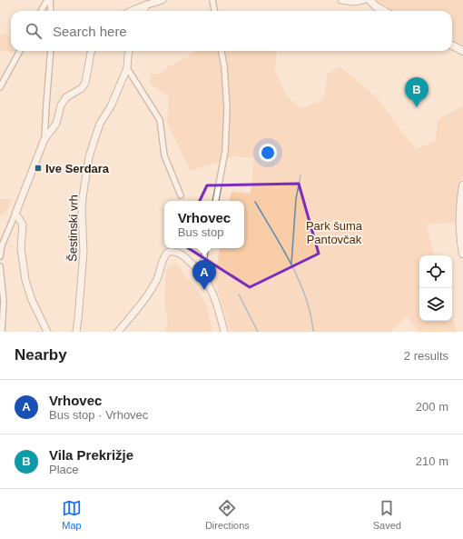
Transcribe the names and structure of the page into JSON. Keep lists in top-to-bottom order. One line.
{"streets":{"street":["Šestinski vrh"]},"parks":["Park šuma Pantovčak"],"places":{"transit":["Ive Serdara"]},"page":{"search":"Search here","pins":["B","A"],"popup":["Vrhovec","Bus stop"],"heading":["Nearby","2 results"],"list":[{"mark":"A","name":"Vrhovec","note":"Bus stop · Vrhovec","value":"200 m"},{"mark":"B","name":"Vila Prekrižje","note":"Place","value":"210 m"}],"nav":["Map","Directions","Saved"]}}
